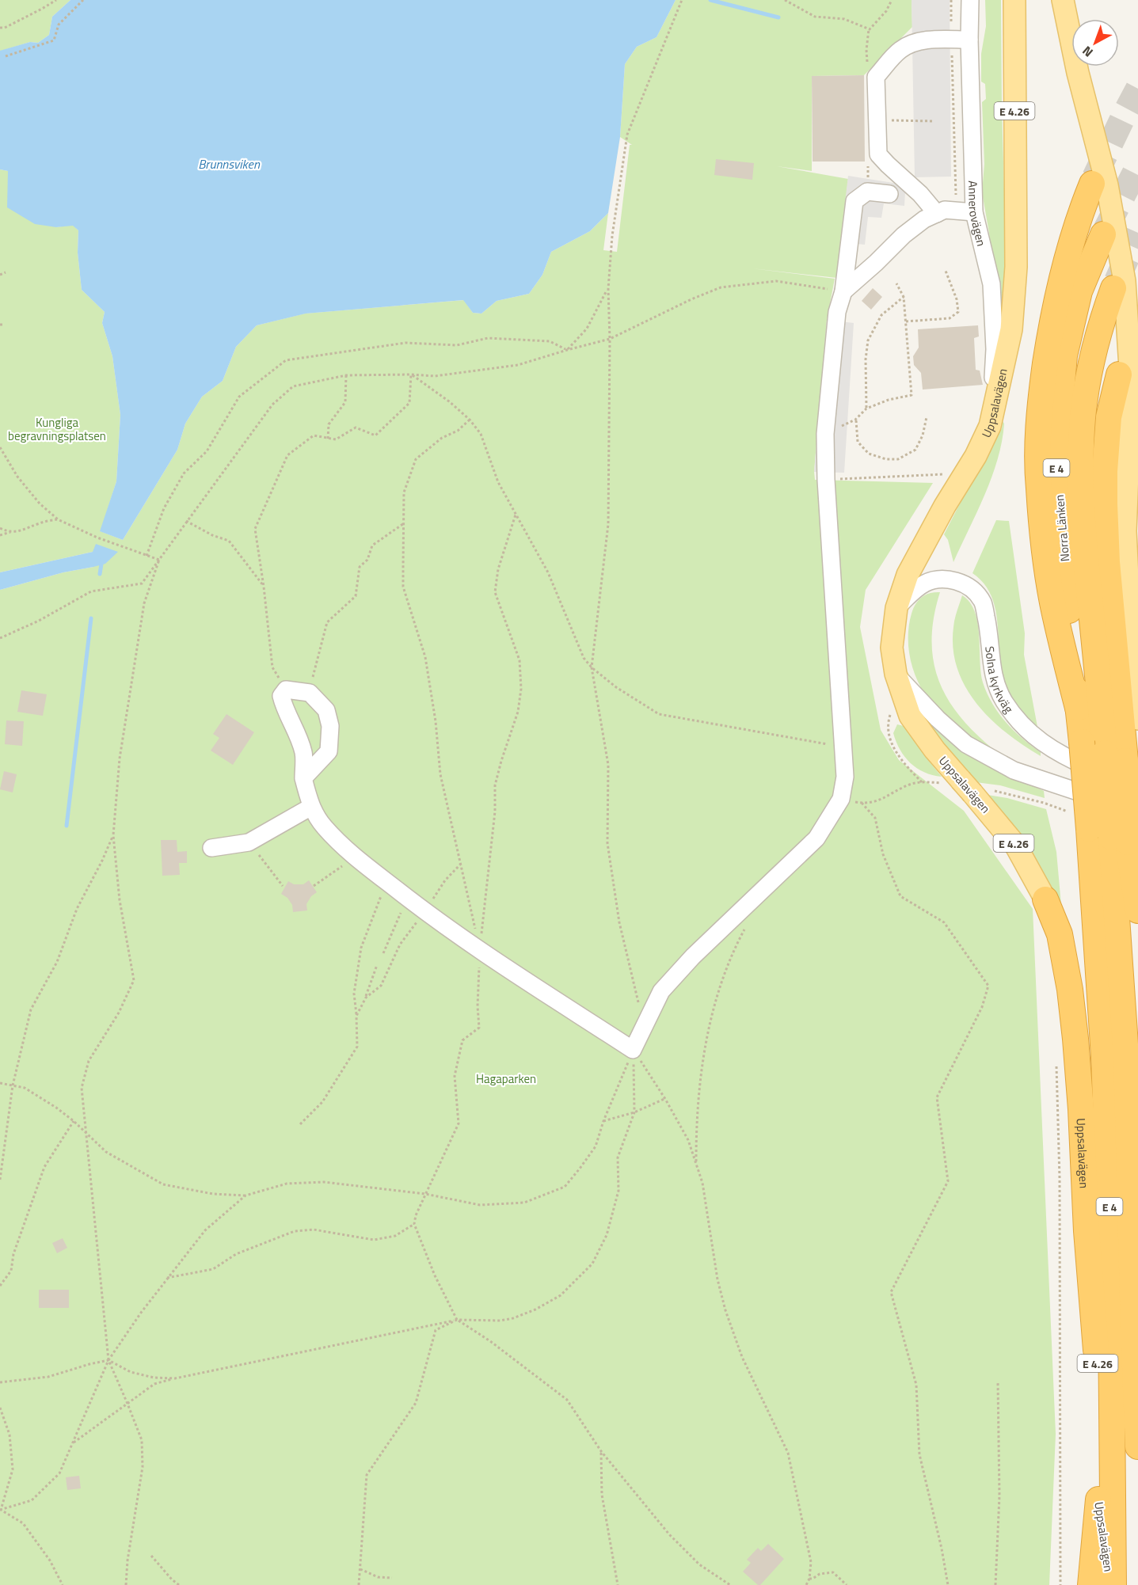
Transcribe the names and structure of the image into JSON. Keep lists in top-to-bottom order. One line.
{"streets":{"highway":["E 4.26","Uppsalavägen","E 4","Norra Länken"],"street":["Annerovägen","Solna kyrkväg"]},"crossings":[["Annerovägen","Uppsalavägen"],["Uppsalavägen","Norra Länken"],["Uppsalavägen","Solna kyrkväg"]],"water":["Brunnsviken"],"parks":["Kungliga begravningsplatsen","Hagaparken"],"north":"bottom left"}
